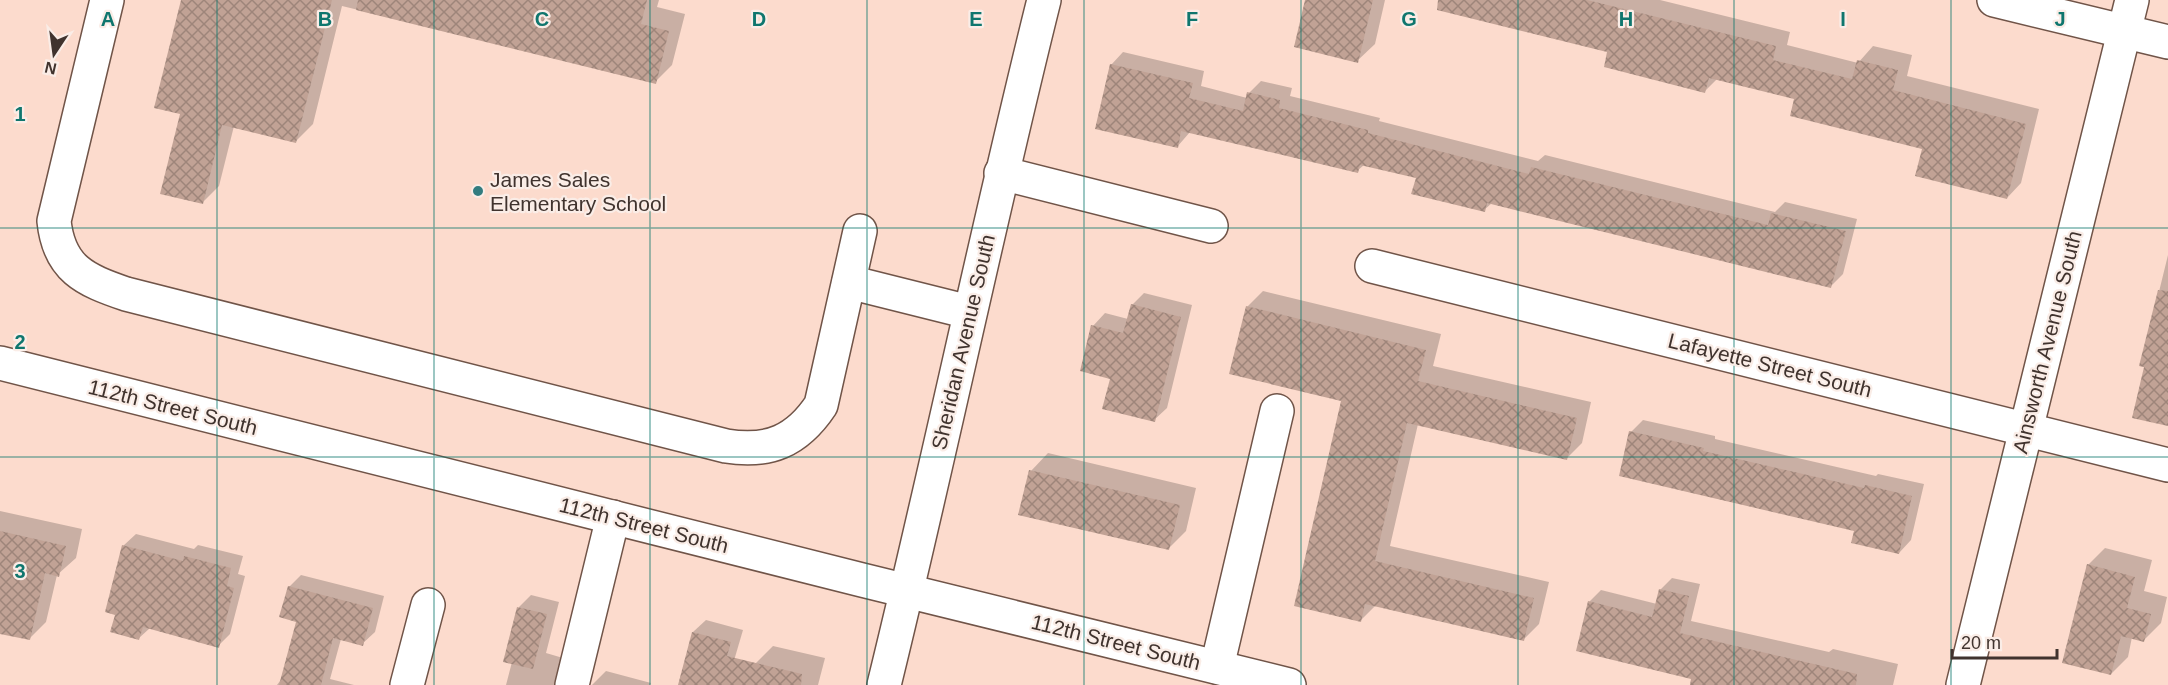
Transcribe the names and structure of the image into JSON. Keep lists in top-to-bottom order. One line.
{"streets":{"street":["Sheridan Avenue South","Ainsworth Avenue South","Lafayette Street South","112th Street South"]},"crossings":[["Sheridan Avenue South","112th Street South"],["Ainsworth Avenue South","Lafayette Street South"]],"places":["James Sales Elementary School"],"scale_bar":"20 m","north":"bottom","grid":{"columns":["A","B","C","D","E","F","G","H","I","J"],"rows":["1","2","3"]}}
